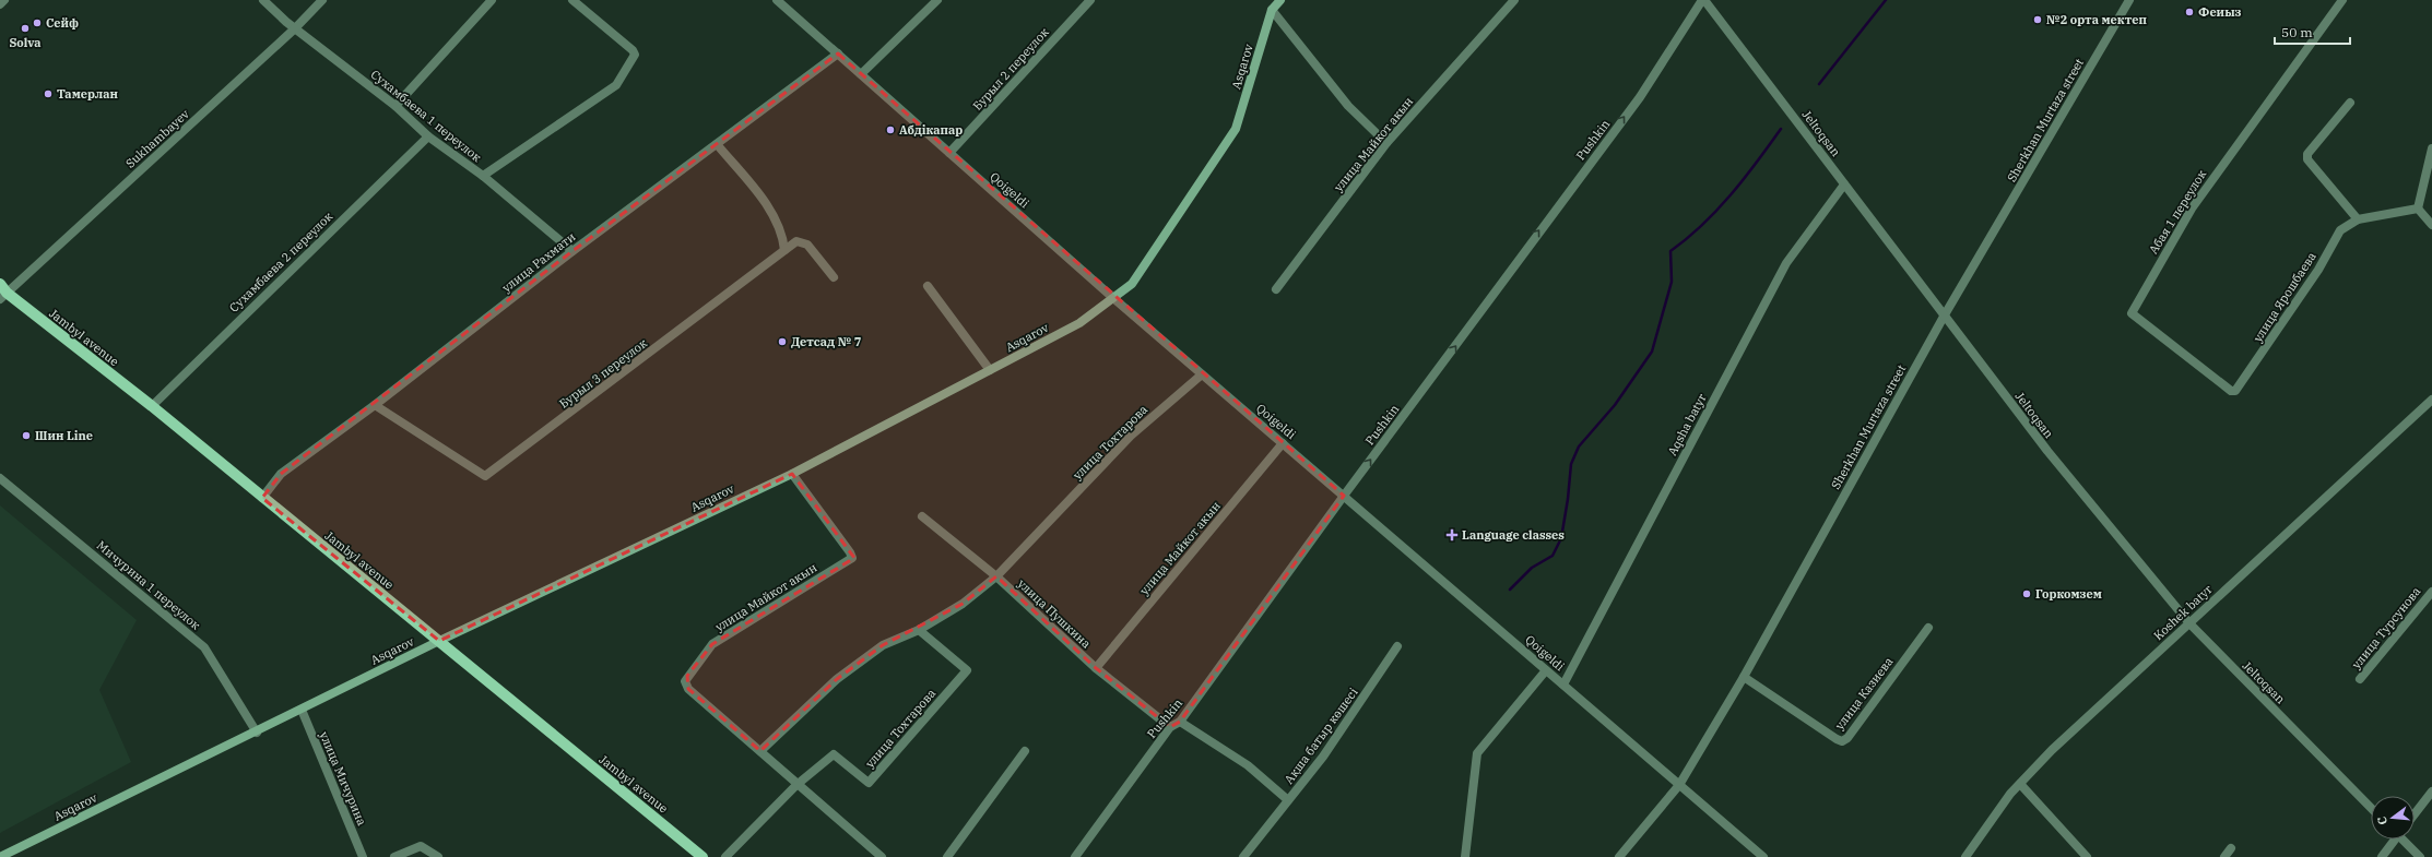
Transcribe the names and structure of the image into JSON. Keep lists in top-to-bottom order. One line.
{"streets":{"main road":["Asqarov","Jambyl avenue"],"street":["Бурыл 2 переулок","Сухамбаева 1 переулок","Sherkhan Murtaza street","Jeltoqsan","Sukhambayev","Pushkin","улица Майкот акын","Qoigeldi","Абая 1 переулок","Сухамбаева 2 переулок","улица Рахмати","улица Ярошбаева","Бурыл 3 переулок","Aqsha batyr","улица Тохтарова","Мичурина 1 переулок","Koshek batyr","улица Пушкина","улица Турсунова","улица Казиева","Ақша батыр көшесі","улица Мичурина"]},"crossings":[["Asqarov","улица Майкот акын"],["Asqarov","Qoigeldi"],["Asqarov","Jambyl avenue"],["Asqarov","Мичурина 1 переулок"],["Asqarov","улица Мичурина"],["Бурыл 2 переулок","Qoigeldi"],["Сухамбаева 1 переулок","Sukhambayev"],["Сухамбаева 1 переулок","Сухамбаева 2 переулок"],["Сухамбаева 1 переулок","улица Рахмати"],["Sherkhan Murtaza street","Jeltoqsan"],["Sherkhan Murtaza street","Qoigeldi"],["Sherkhan Murtaza street","улица Казиева"],["Jeltoqsan","Pushkin"],["Jeltoqsan","Aqsha batyr"],["Jeltoqsan","Koshek batyr"],["Sukhambayev","Jambyl avenue"],["Pushkin","Qoigeldi"],["Pushkin","улица Пушкина"],["улица Майкот акын","Qoigeldi"],["улица Майкот акын","улица Тохтарова"],["улица Майкот акын","улица Пушкина"],["Qoigeldi","улица Рахмати"],["Qoigeldi","Aqsha batyr"],["Qoigeldi","улица Тохтарова"],["Абая 1 переулок","улица Ярошбаева"],["Сухамбаева 2 переулок","Jambyl avenue"],["улица Рахмати","Jambyl avenue"],["улица Рахмати","Бурыл 3 переулок"],["улица Тохтарова","улица Пушкина"]],"one_way":["Pushkin"],"places":{"other":["Феиыз","№2 орта мектеп","Сейф","Solva","Тамерлан","Абдiкапар","Детсад № 7","Шин Line","Горкомзем"],"health":["Language classes"]},"scale_bar":"50 m","north":"left"}
